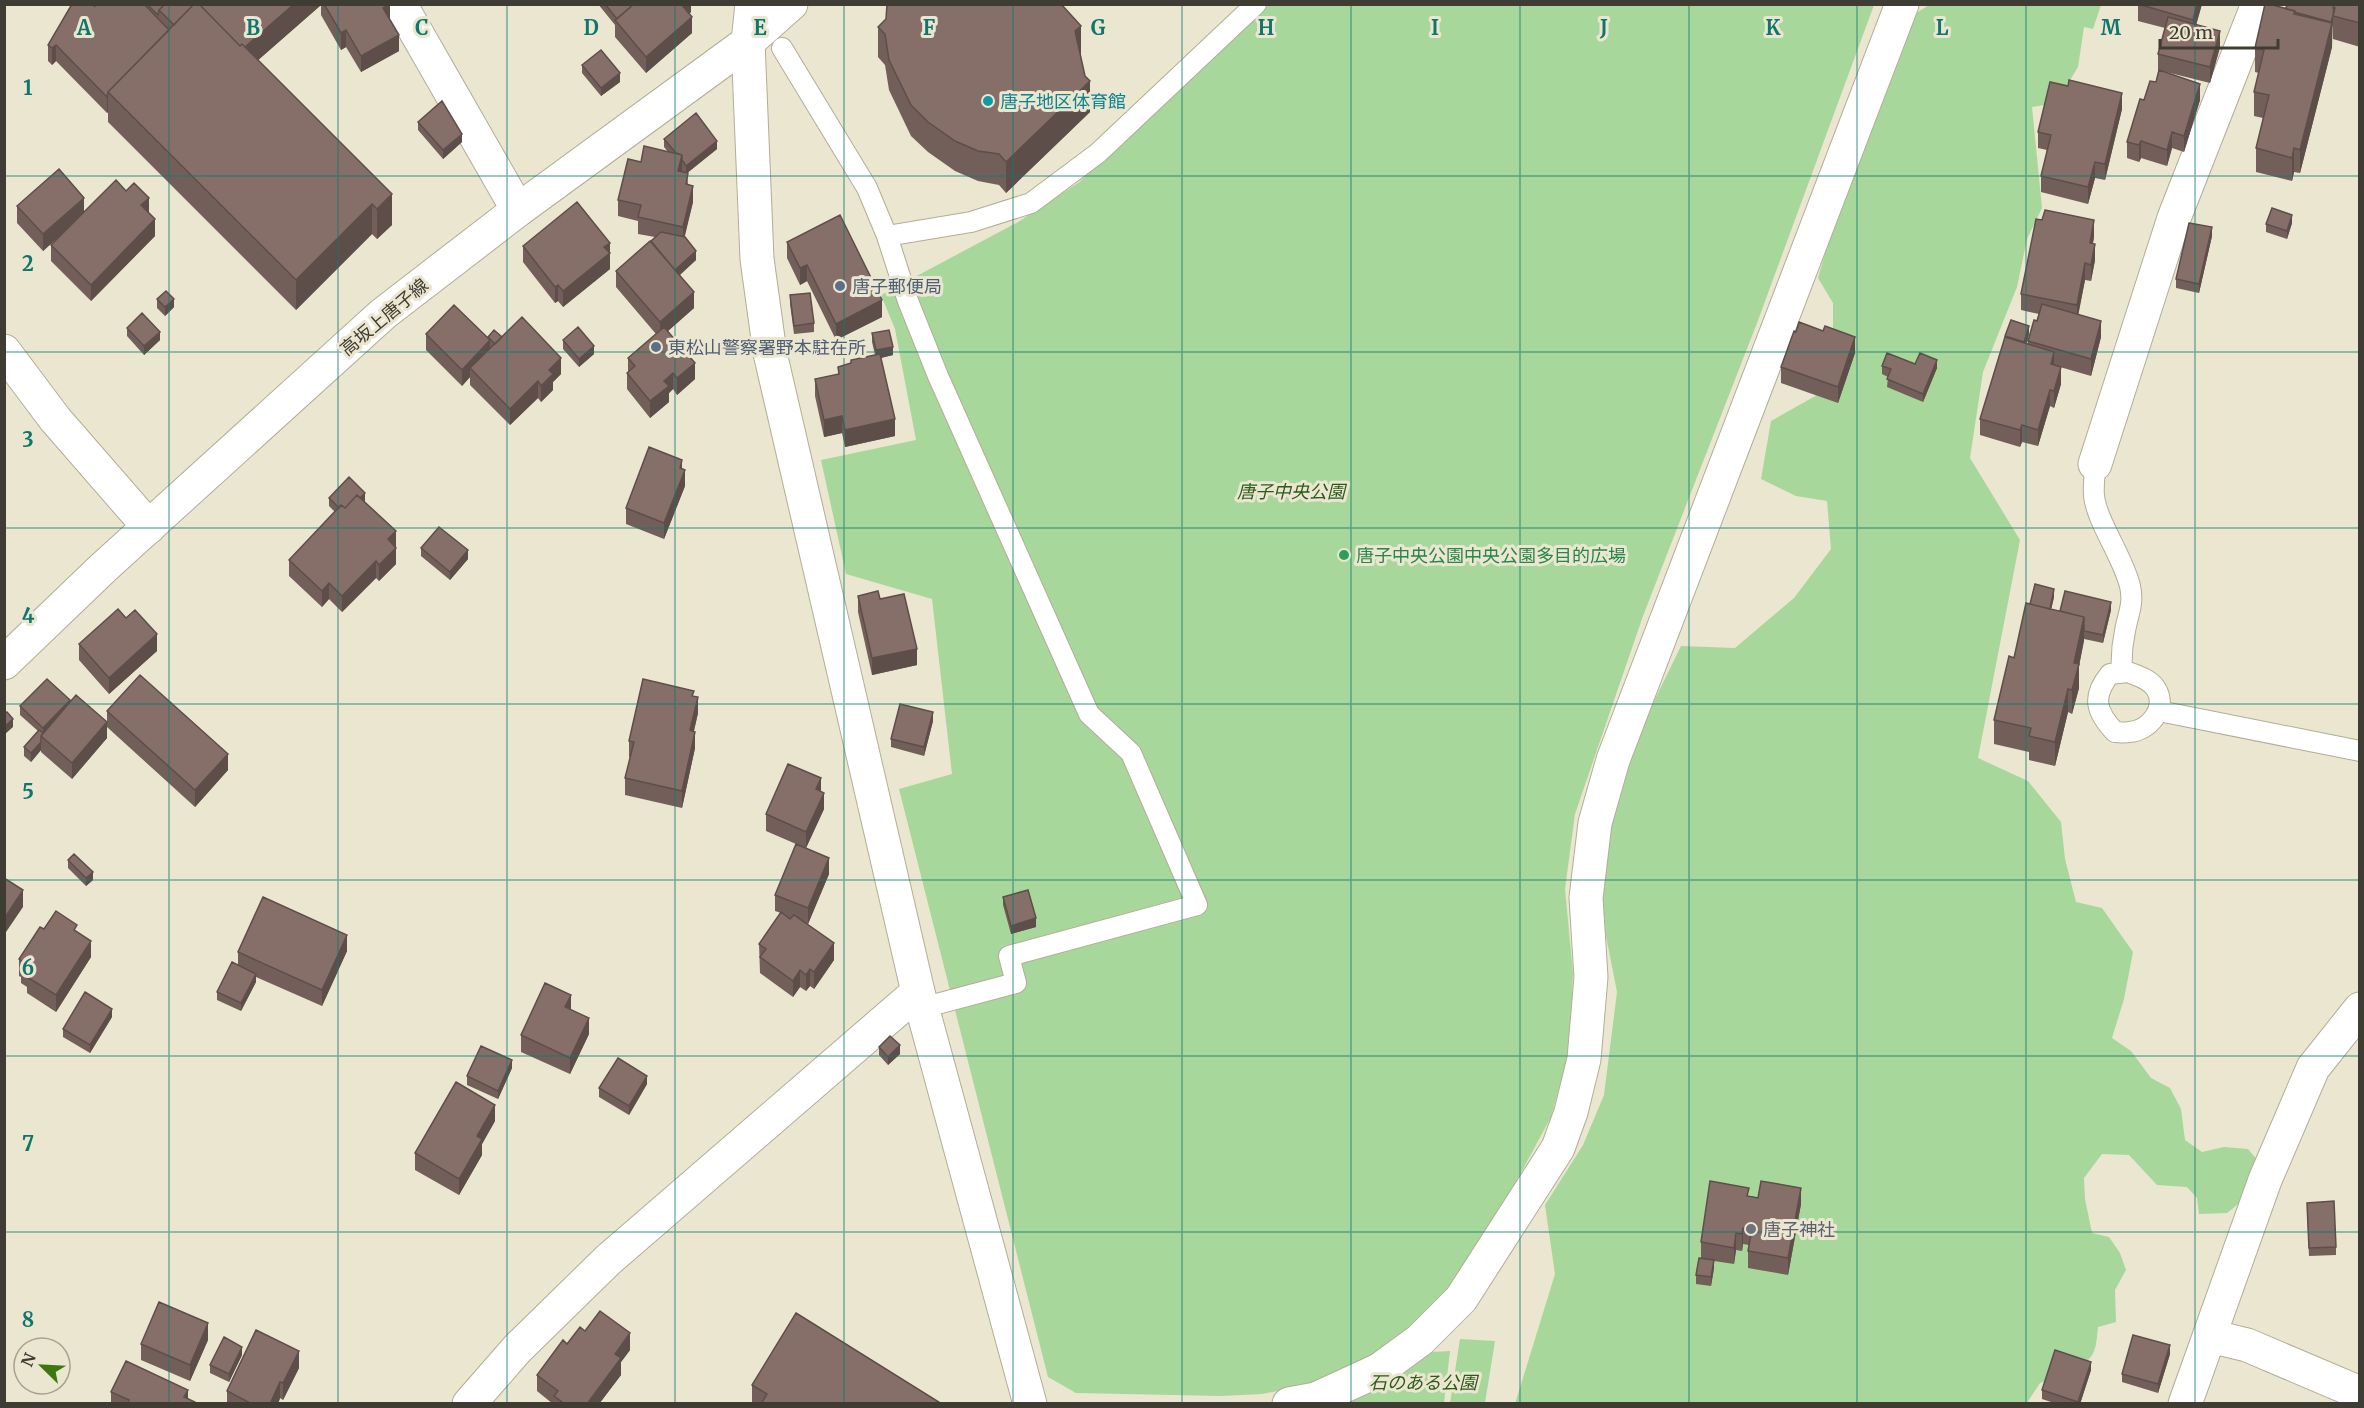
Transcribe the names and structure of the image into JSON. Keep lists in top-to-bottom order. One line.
{"streets":{"street":["高坂上唐子線"]},"parks":["唐子中央公園","石のある公園"],"places":["唐子地区体育館","唐子郵便局","東松山警察署野本駐在所","唐子中央公園中央公園多目的広場","唐子神社"],"scale_bar":"20 m","north":"top left","grid":{"columns":["A","B","C","D","E","F","G","H","I","J","K","L","M"],"rows":["1","2","3","4","5","6","7","8"]}}
